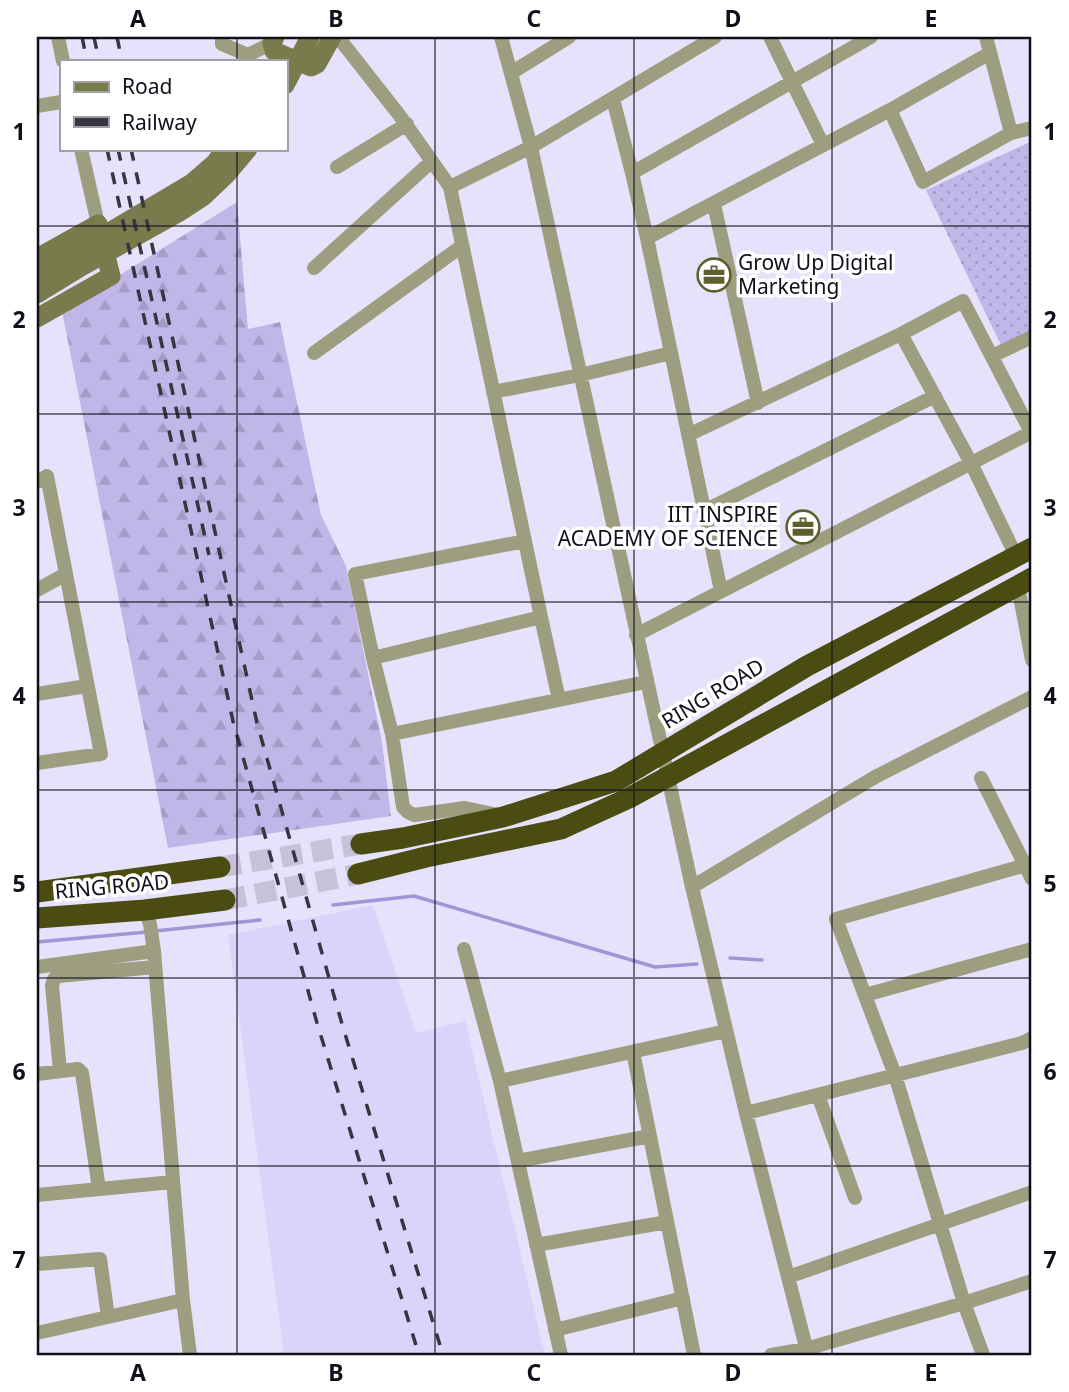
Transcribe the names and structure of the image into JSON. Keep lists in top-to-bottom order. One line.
{"streets":{"highway":["RING ROAD"]},"places":{"office":["Grow Up Digital Marketing","IIT INSPIRE ACADEMY OF SCIENCE"]},"legend":["Road","Railway"],"grid":{"columns":["A","B","C","D","E"],"rows":["1","2","3","4","5","6","7"]}}
